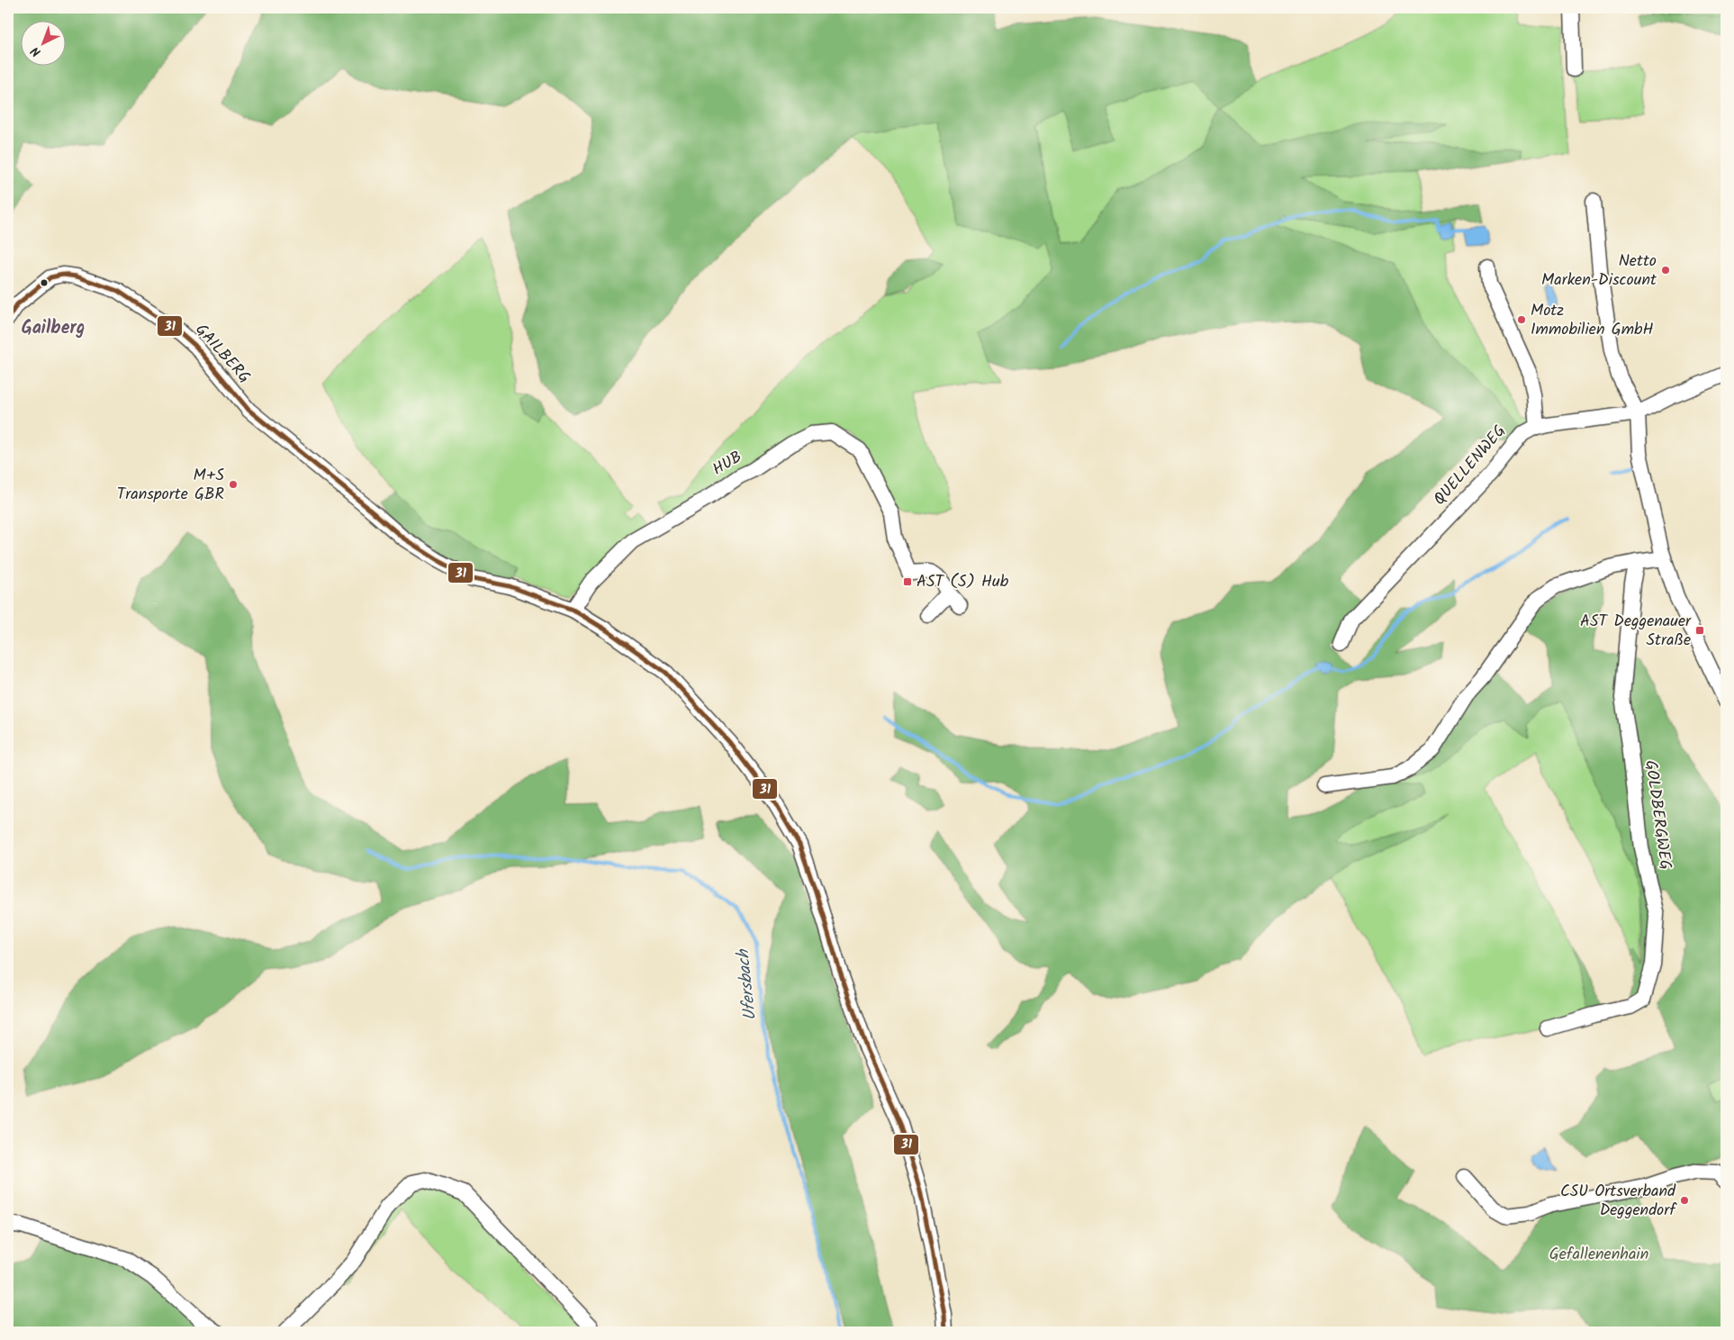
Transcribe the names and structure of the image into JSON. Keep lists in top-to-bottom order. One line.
{"streets":{"street":["GAILBERG","HUB","QUELLENWEG","GOLDBERGWEG"]},"crossings":[["GAILBERG","HUB"]],"districts":["Gailberg"],"water":["Ufersbach"],"parks":["Gefallenenhain"],"places":{"other":["Netto Marken-Discount","Motz Immobilien GmbH","M+S Transporte GBR","CSU Ortsverband Deggendorf"],"transit":["AST (S) Hub","AST Deggenauer Straße"]},"lines":["transit line 31"],"north":"bottom left"}
